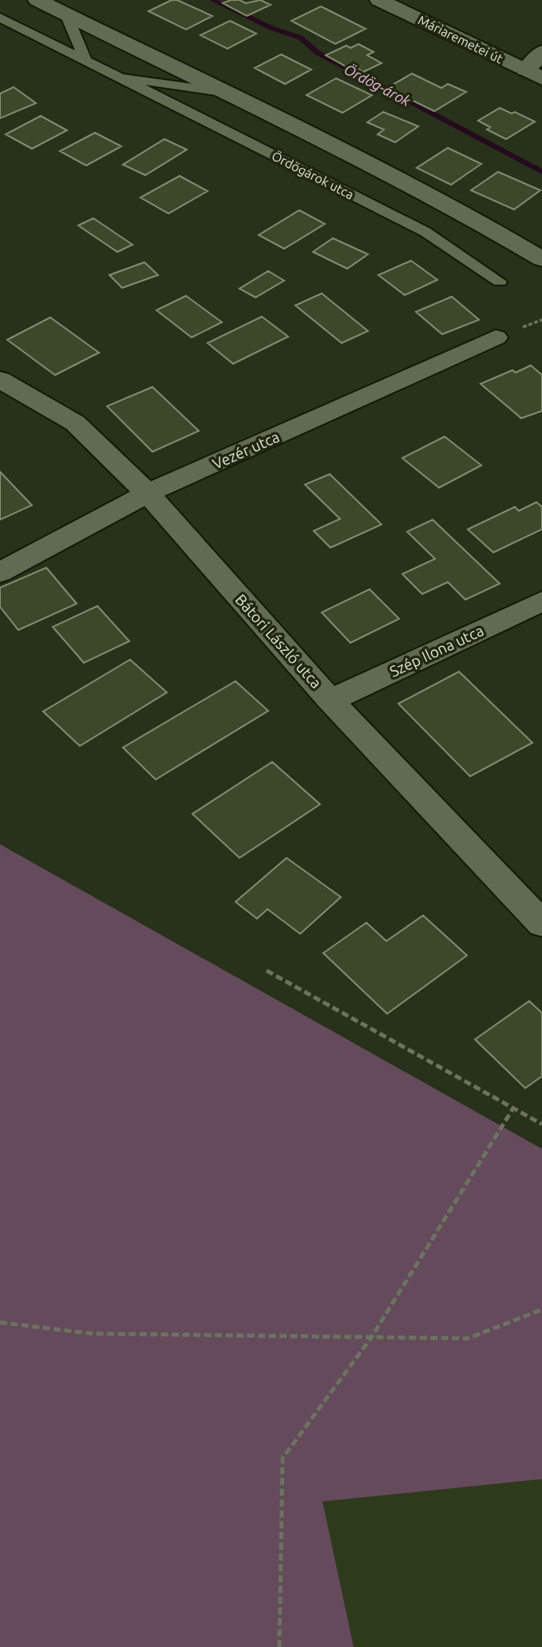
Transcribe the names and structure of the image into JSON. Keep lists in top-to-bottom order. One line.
{"streets":{"street":["Máriaremetei út","Ördögárok utca","Vezér utca","Bátori László utca","Szép Ilona utca"]},"crossings":[["Vezér utca","Bátori László utca"],["Bátori László utca","Szép Ilona utca"]],"water":["Ördög-árok"]}
